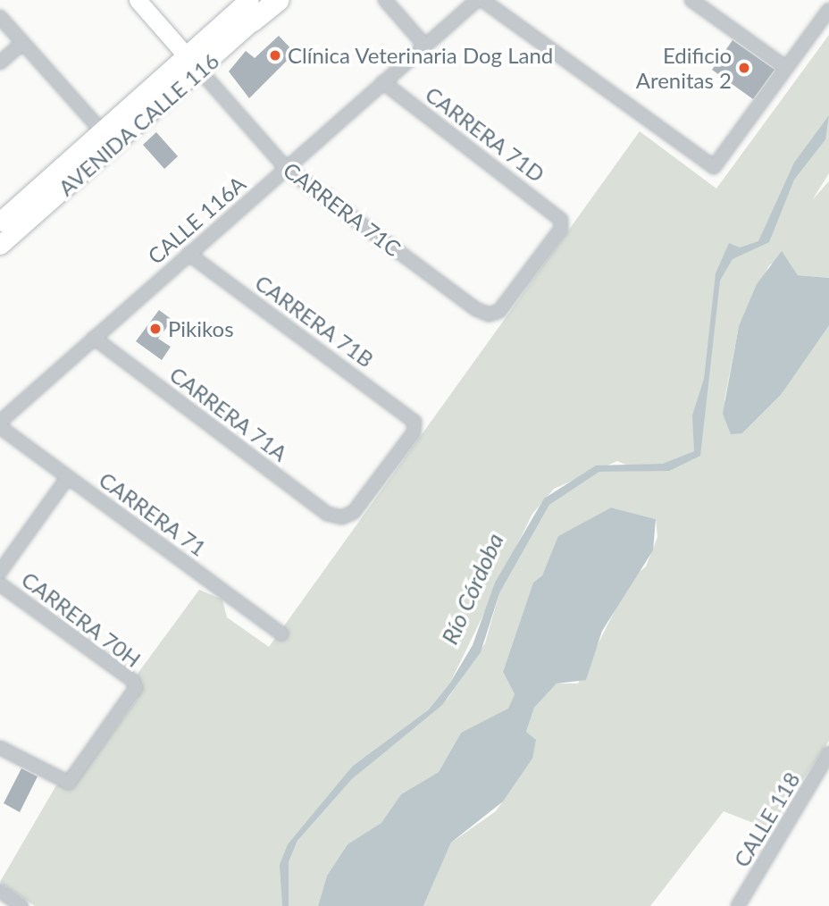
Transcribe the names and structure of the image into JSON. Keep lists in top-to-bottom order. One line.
{"streets":{"main road":["AVENIDA CALLE 116"],"street":["CARRERA 71D","CARRERA 71C","CALLE 116A","CARRERA 71B","CARRERA 71A","CARRERA 71","CARRERA 70H","CALLE 118"]},"crossings":[["AVENIDA CALLE 116","CARRERA 71C"],["CARRERA 71D","CARRERA 71C"],["CARRERA 71D","CALLE 116A"],["CARRERA 71C","CALLE 116A"],["CALLE 116A","CARRERA 71B"],["CALLE 116A","CARRERA 71A"],["CARRERA 71B","CARRERA 71A"]],"water":["Río Córdoba"],"places":["Clínica Veterinaria Dog Land","Edificio Arenitas 2","Pikikos"]}
